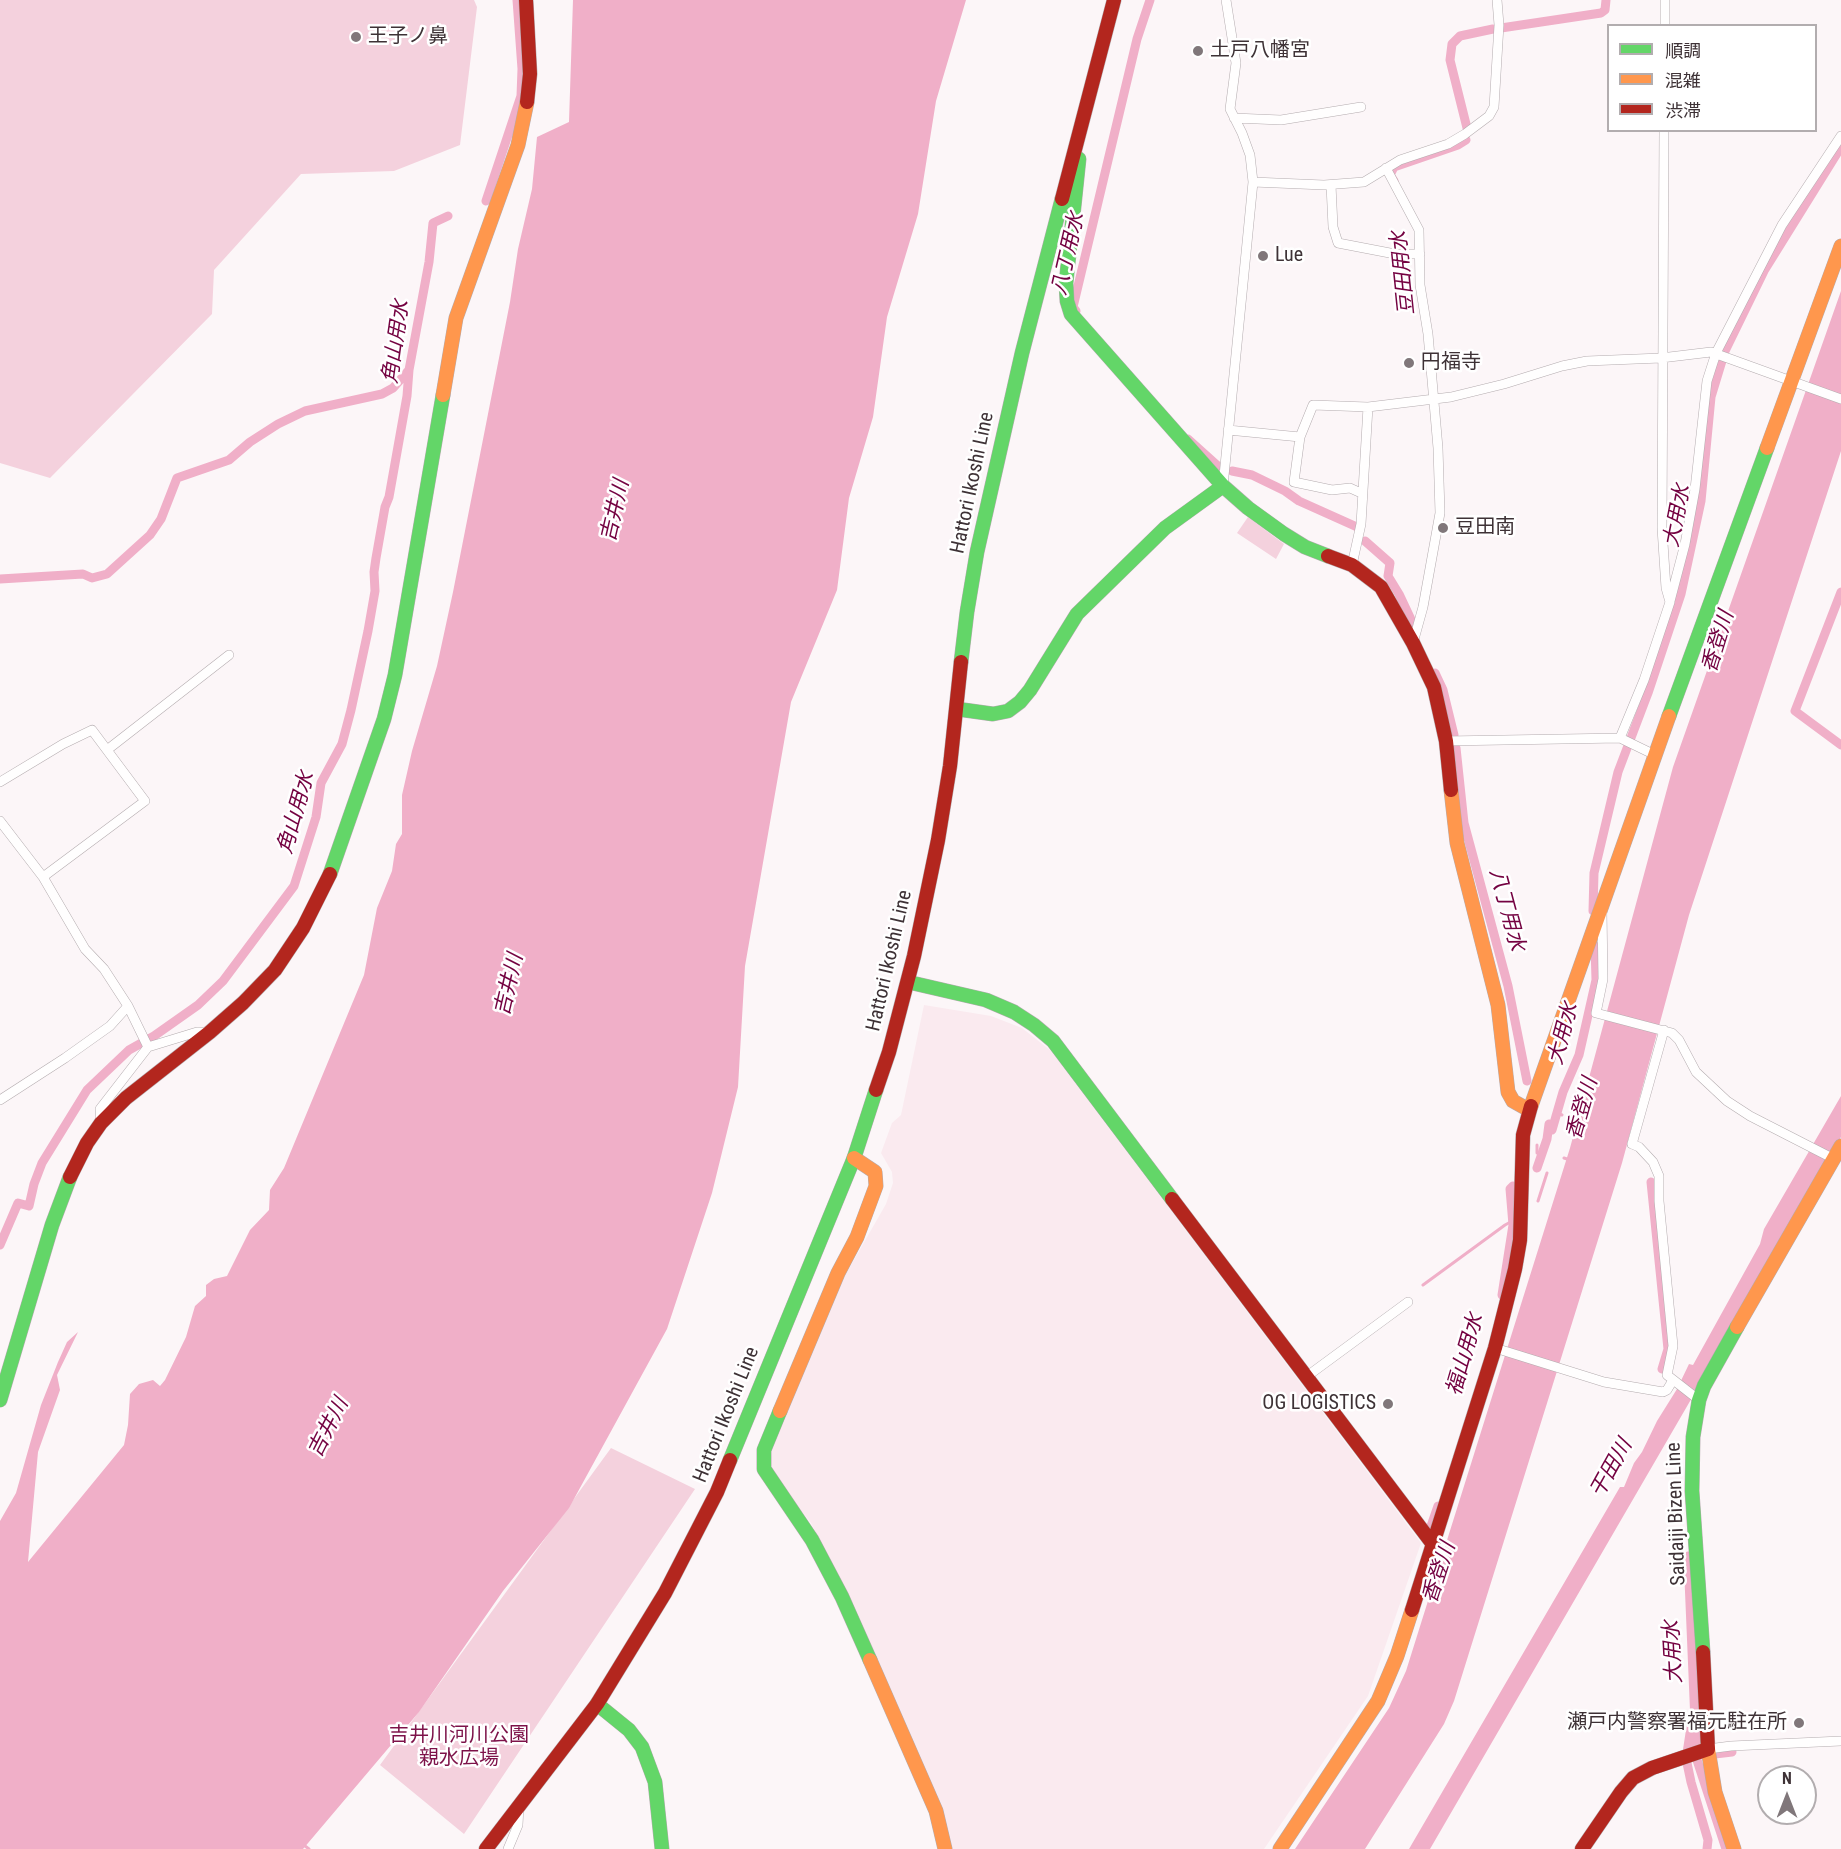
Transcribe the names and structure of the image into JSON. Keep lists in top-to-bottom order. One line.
{"streets":{"street":["Hattori Ikoshi Line","Saidaiji Bizen Line"]},"water":["八丁用水","豆田用水","角山用水","吉井川","大用水","香登川","福山用水","干田川"],"parks":["吉井川河川公園 親水広場"],"places":["王子ノ鼻","土戸八幡宮","Lue","円福寺","豆田南","OG LOGISTICS","瀬戸内警察署福元駐在所"],"legend":["順調","混雑","渋滞"],"north":"top"}
